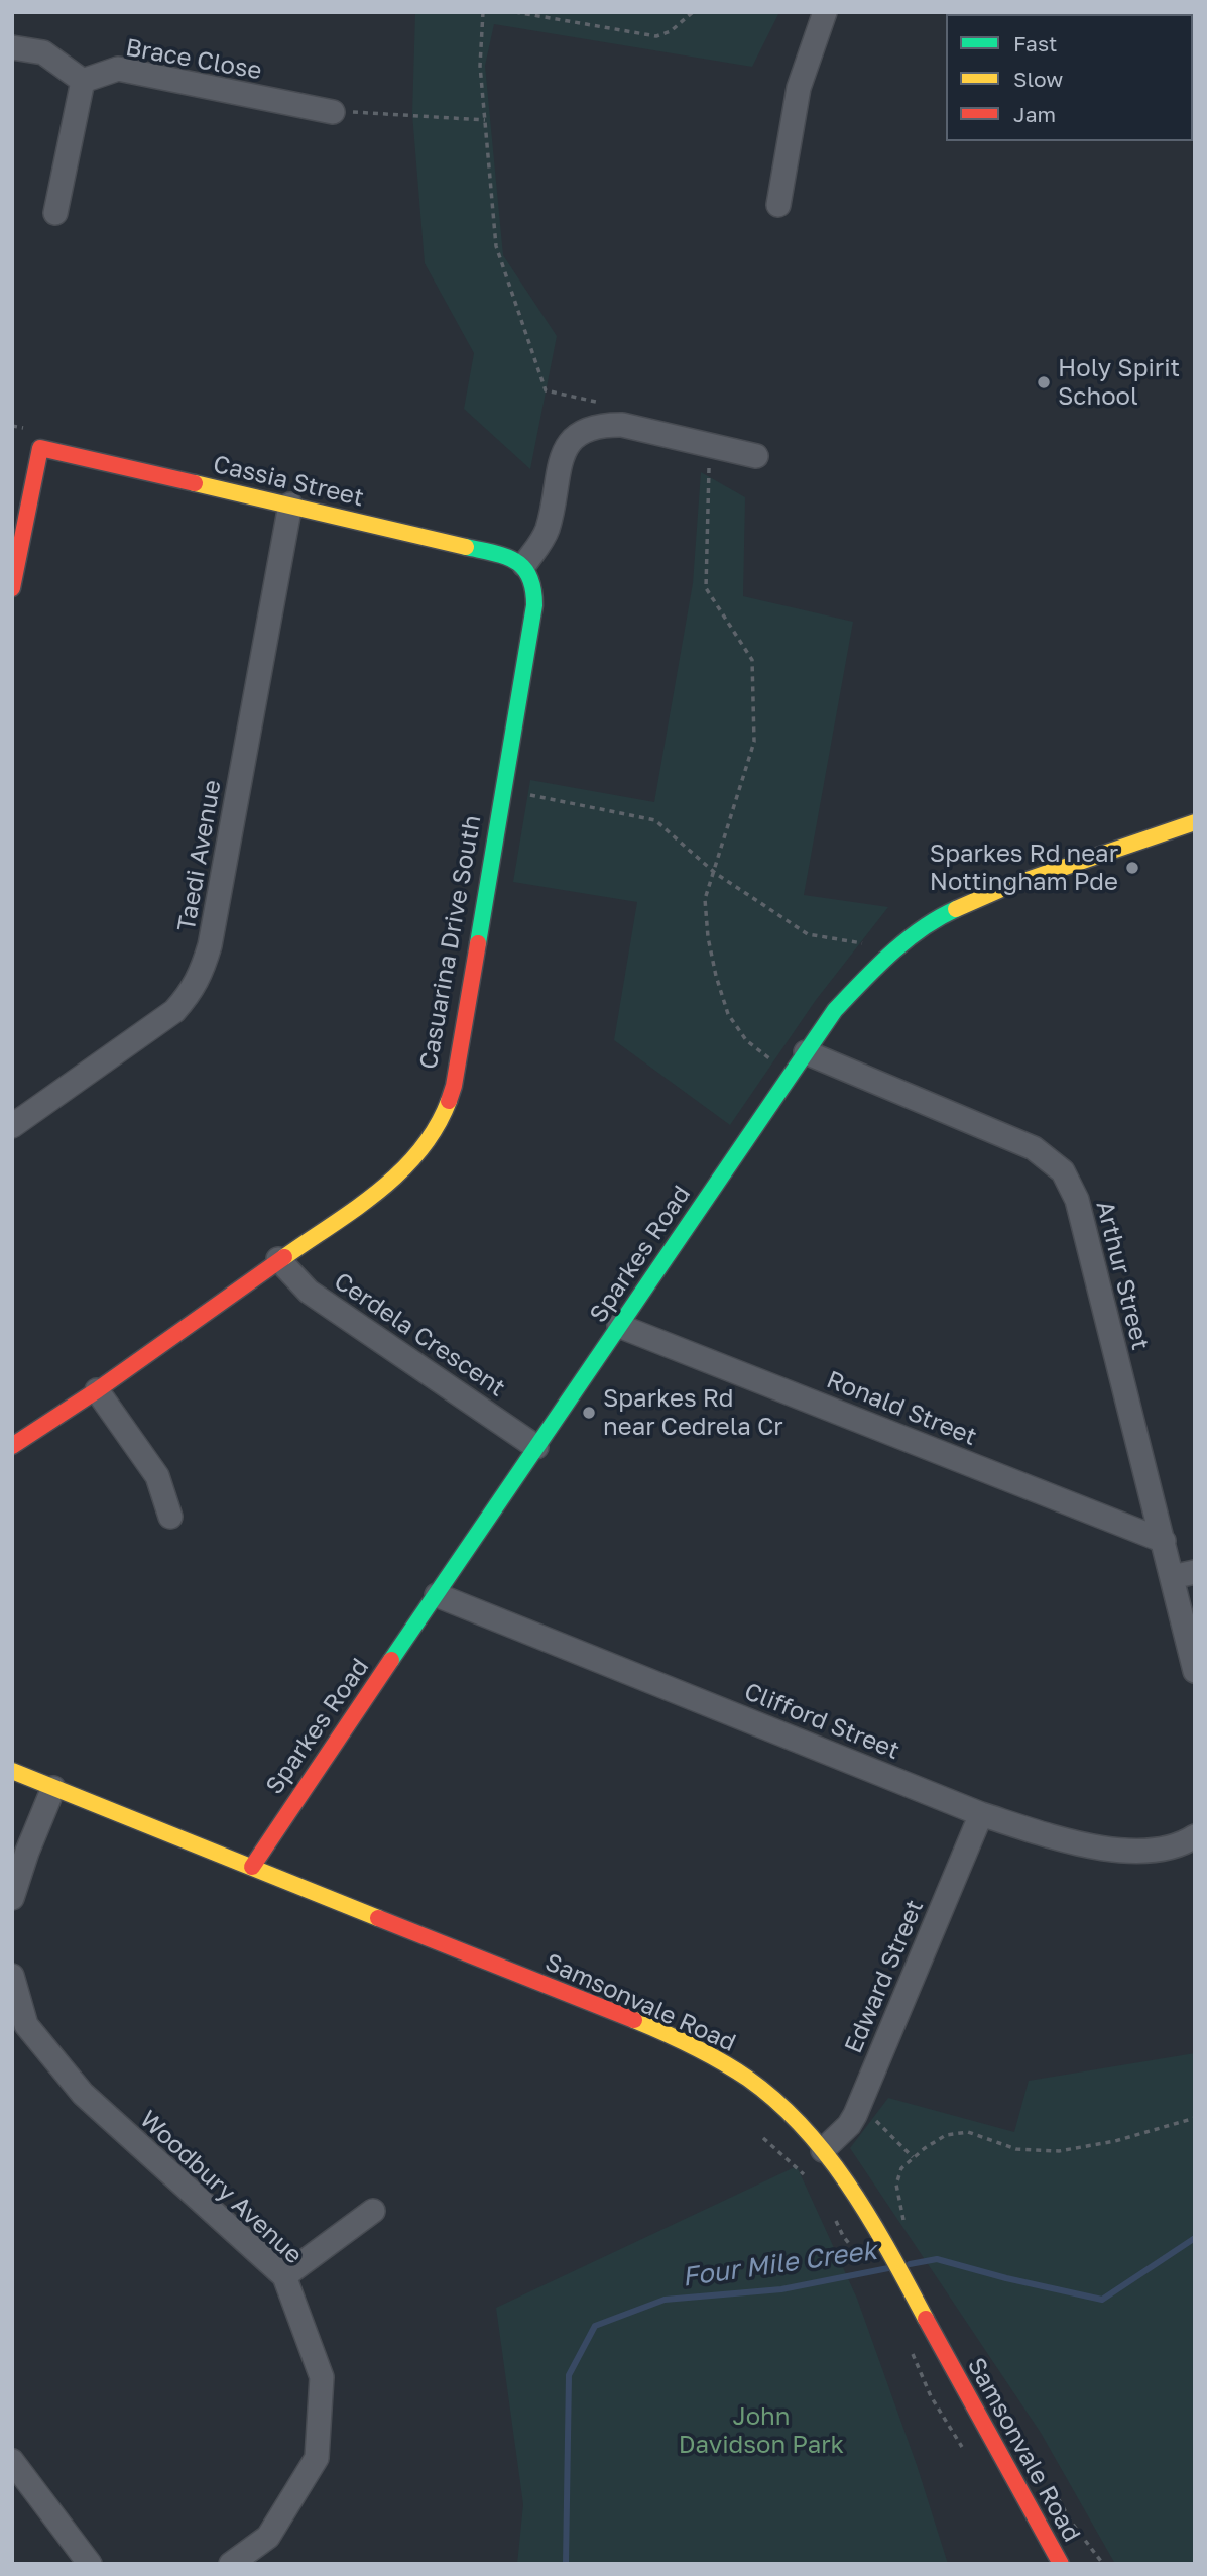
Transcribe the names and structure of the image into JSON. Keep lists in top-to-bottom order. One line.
{"streets":{"street":["Brace Close","Cassia Street","Taedi Avenue","Casuarina Drive South","Sparkes Road","Arthur Street","Cerdela Crescent","Ronald Street","Clifford Street","Edward Street","Samsonvale Road","Woodbury Avenue"]},"crossings":[["Cassia Street","Taedi Avenue"],["Cassia Street","Casuarina Drive South"],["Casuarina Drive South","Cerdela Crescent"],["Sparkes Road","Arthur Street"],["Sparkes Road","Cerdela Crescent"],["Sparkes Road","Ronald Street"],["Sparkes Road","Clifford Street"],["Sparkes Road","Samsonvale Road"],["Arthur Street","Ronald Street"],["Clifford Street","Edward Street"],["Edward Street","Samsonvale Road"]],"water":["Four Mile Creek"],"parks":["John Davidson Park"],"places":["Holy Spirit School","Sparkes Rd near Nottingham Pde","Sparkes Rd near Cedrela Cr"],"legend":["Fast","Slow","Jam"]}
